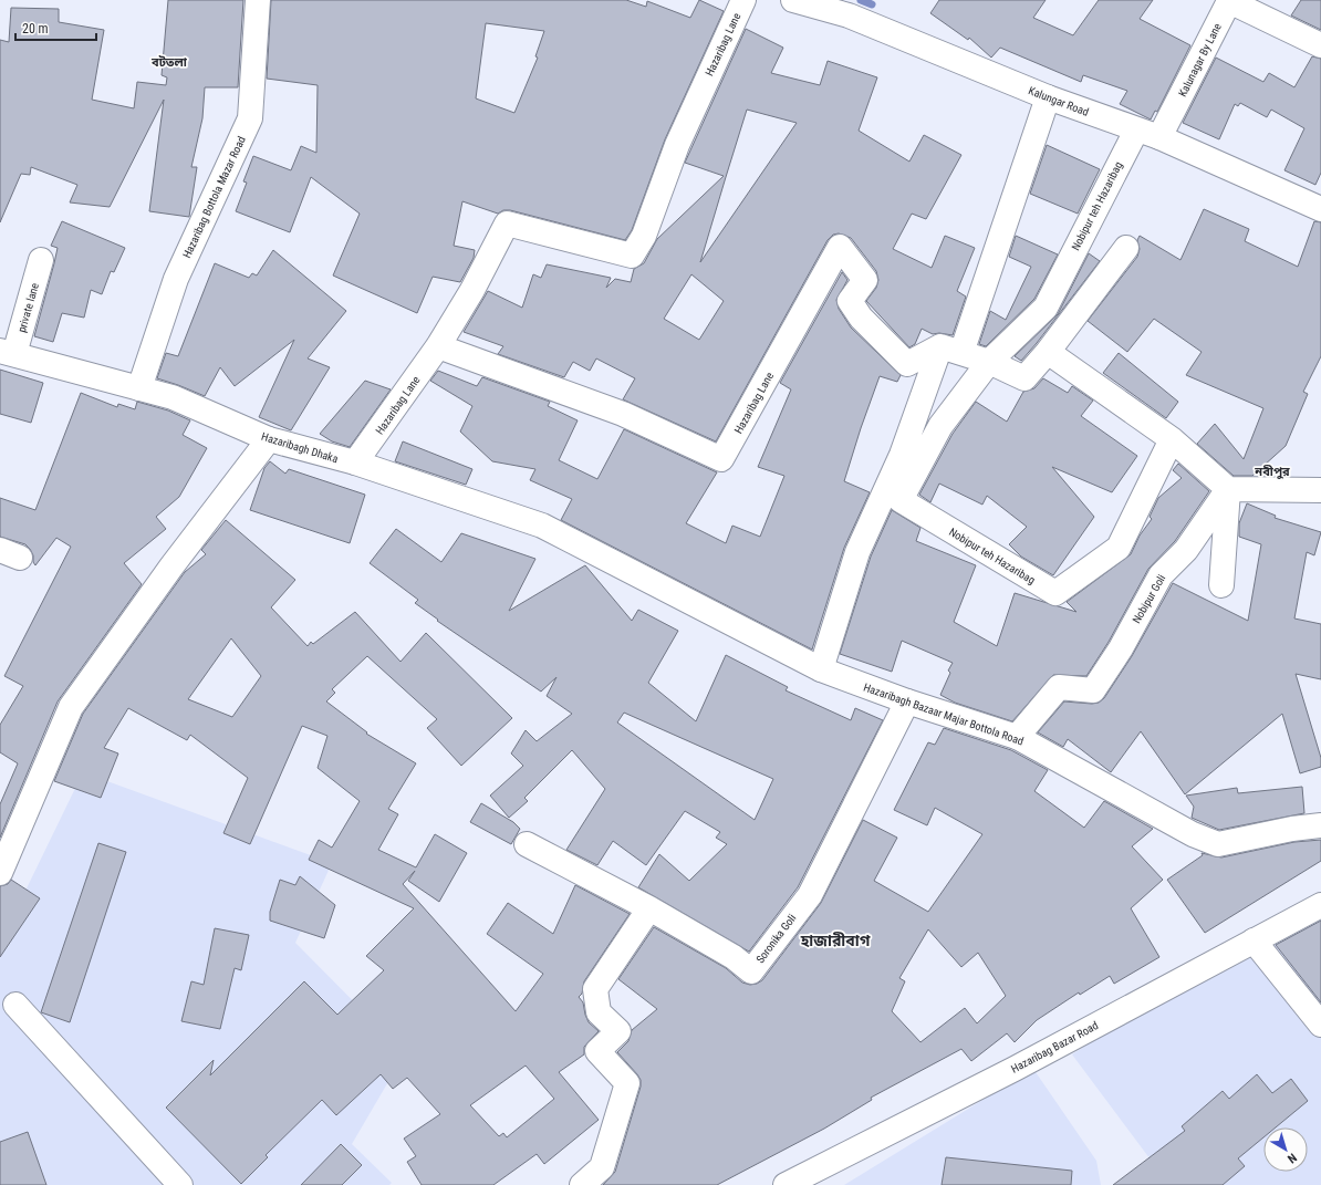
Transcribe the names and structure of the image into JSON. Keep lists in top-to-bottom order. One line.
{"streets":{"street":["Hazaribag Lane","Kalunagar By Lane","Kalungar Road","Hazaribag Bottola Mazar Road","Nobipur teh Hazaribag","private lane","Hazaribagh Dhaka","Nobipur Goli","Hazaribagh Bazaar Majar Bottola Road","Soronika Goli","Hazaribag Bazar Road"]},"crossings":[["Hazaribag Lane","Hazaribagh Dhaka"],["Kalunagar By Lane","Kalungar Road"],["Kalungar Road","Nobipur teh Hazaribag"],["Hazaribag Bottola Mazar Road","Hazaribagh Dhaka"],["private lane","Hazaribagh Dhaka"],["Hazaribagh Dhaka","Hazaribagh Bazaar Majar Bottola Road"],["Nobipur Goli","Hazaribagh Bazaar Majar Bottola Road"],["Hazaribagh Bazaar Majar Bottola Road","Soronika Goli"]],"districts":["বটতলা","নবীপুর","হাজারীবাগ"],"scale_bar":"20 m","north":"bottom right"}
